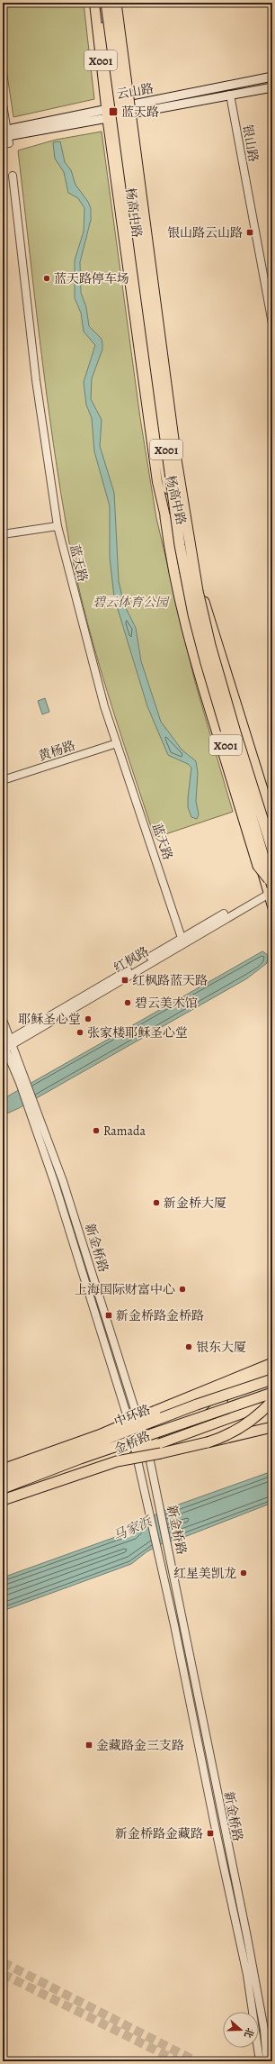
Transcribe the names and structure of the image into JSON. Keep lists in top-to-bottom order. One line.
{"streets":{"highway":["X001","杨高中路","中环路"],"main road":["云山路","金桥路"],"street":["银山路","蓝天路","黄杨路","红枫路","新金桥路"]},"crossings":[["X001","云山路"],["X001","杨高中路"],["云山路","银山路"],["云山路","杨高中路"],["杨高中路","红枫路"],["蓝天路","黄杨路"],["蓝天路","红枫路"],["红枫路","新金桥路"],["新金桥路","金桥路"],["中环路","金桥路"]],"water":["马家浜"],"parks":["碧云体育公园"],"places":{"transit":["蓝天路","银山路云山路","红枫路蓝天路","新金桥路金桥路","金藏路金三支路","新金桥路金藏路"],"other":["蓝天路停车场","碧云美术馆","耶稣圣心堂","张家楼耶稣圣心堂","Ramada","新金桥大厦","上海国际财富中心","银东大厦","红星美凯龙"]},"north":"right"}
